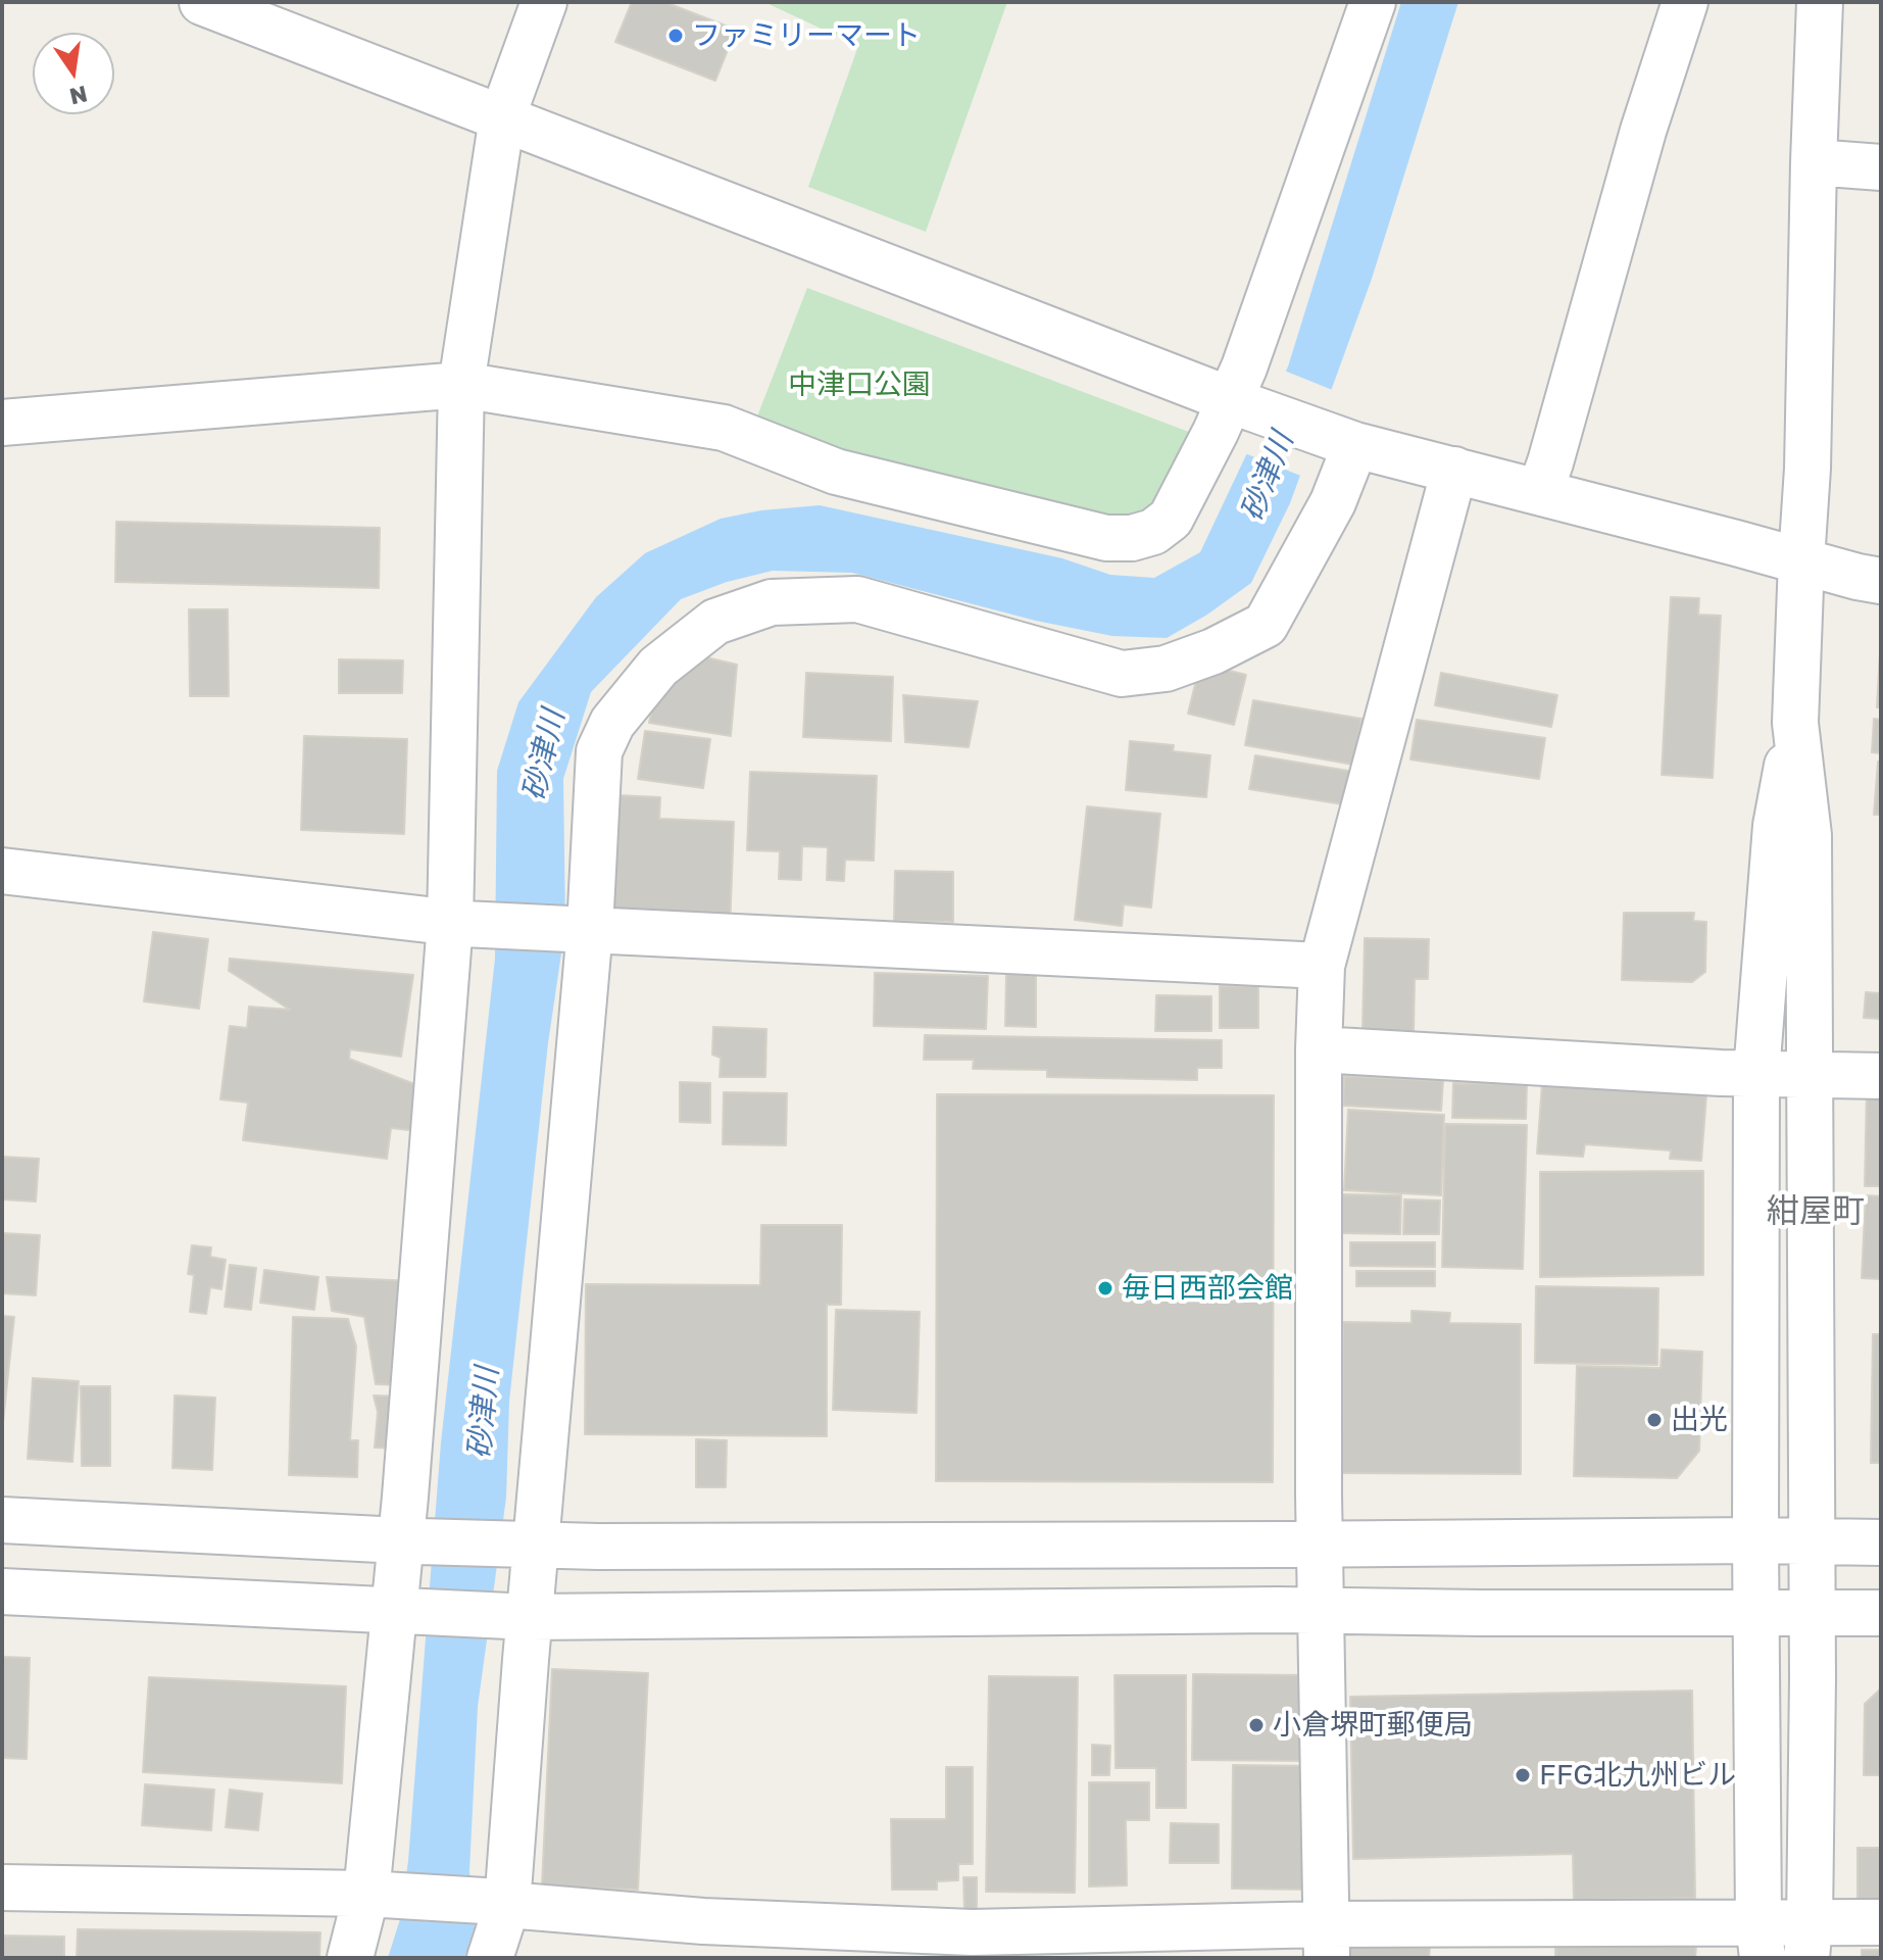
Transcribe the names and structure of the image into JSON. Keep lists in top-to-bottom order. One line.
{"districts":["紺屋町"],"water":["砂津川"],"parks":["中津口公園"],"places":["ファミリーマート","毎日西部会館","出光","小倉堺町郵便局","FFG北九州ビル"],"north":"bottom"}
